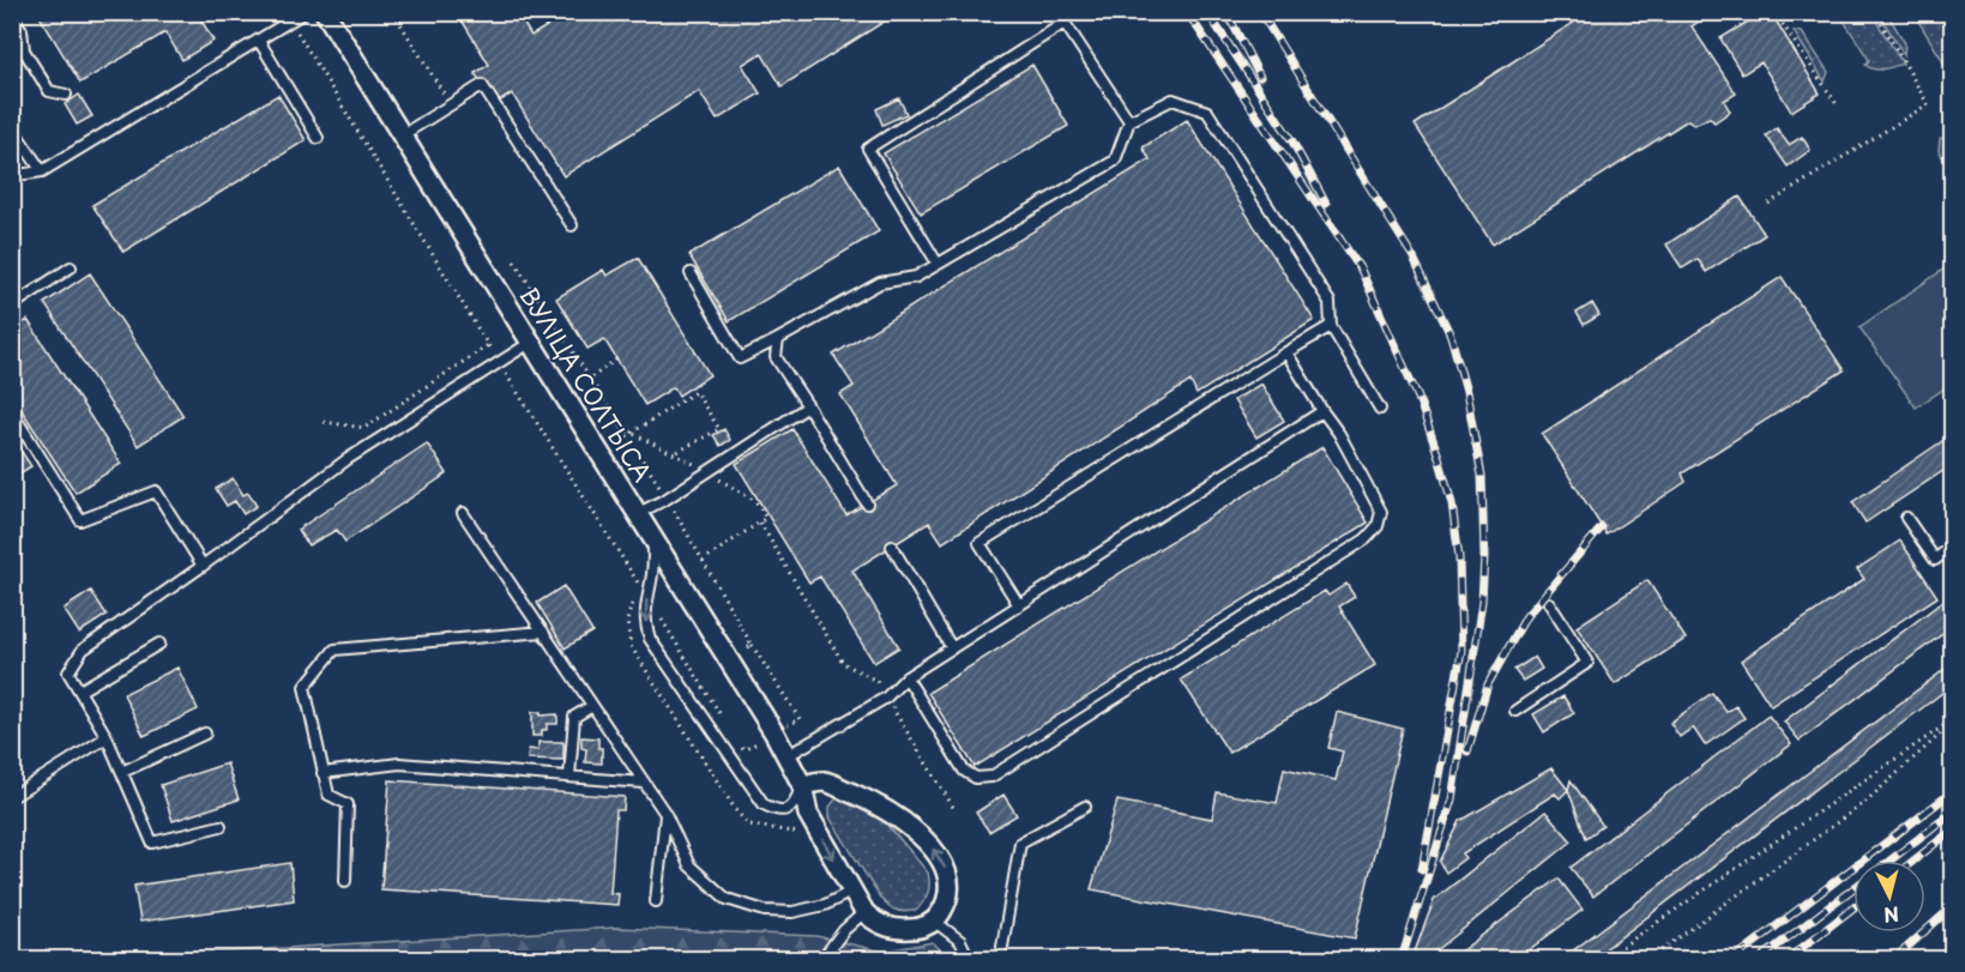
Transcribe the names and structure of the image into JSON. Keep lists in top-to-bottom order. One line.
{"streets":{"street":["ВУЛІЦА СОЛТЫСА"]},"north":"bottom"}
